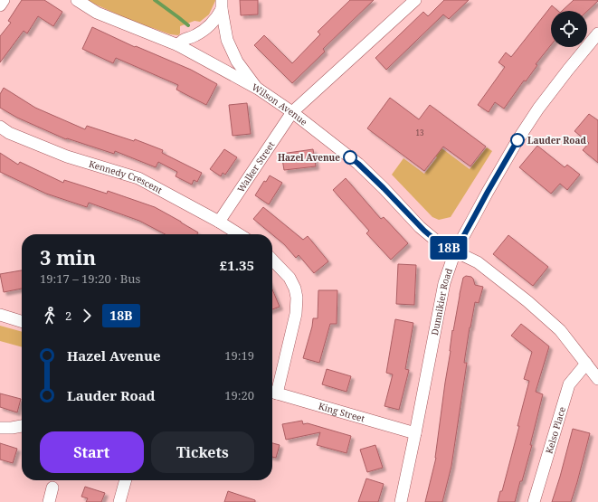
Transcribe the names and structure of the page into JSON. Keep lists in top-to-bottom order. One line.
{"streets":{"street":["Wilson Avenue","Walker Street","Kennedy Crescent","Dunnikier Road","King Street","Kelso Place"]},"crossings":[["Wilson Avenue","Walker Street"],["Wilson Avenue","Dunnikier Road"],["Walker Street","Kennedy Crescent"],["Dunnikier Road","King Street"]],"places":["Lauder Road","Hazel Avenue"],"lines":["bus line 18B"],"house_numbers":["13"],"page":{"on_map":"18B","heading":["3 min","19:17 – 19:20 · Bus","£1.35"],"legs":["2","18B"],"list":[{"name":"Hazel Avenue","value":"19:19"},{"name":"Lauder Road","value":"19:20"}],"buttons":["Start","Tickets"]}}
